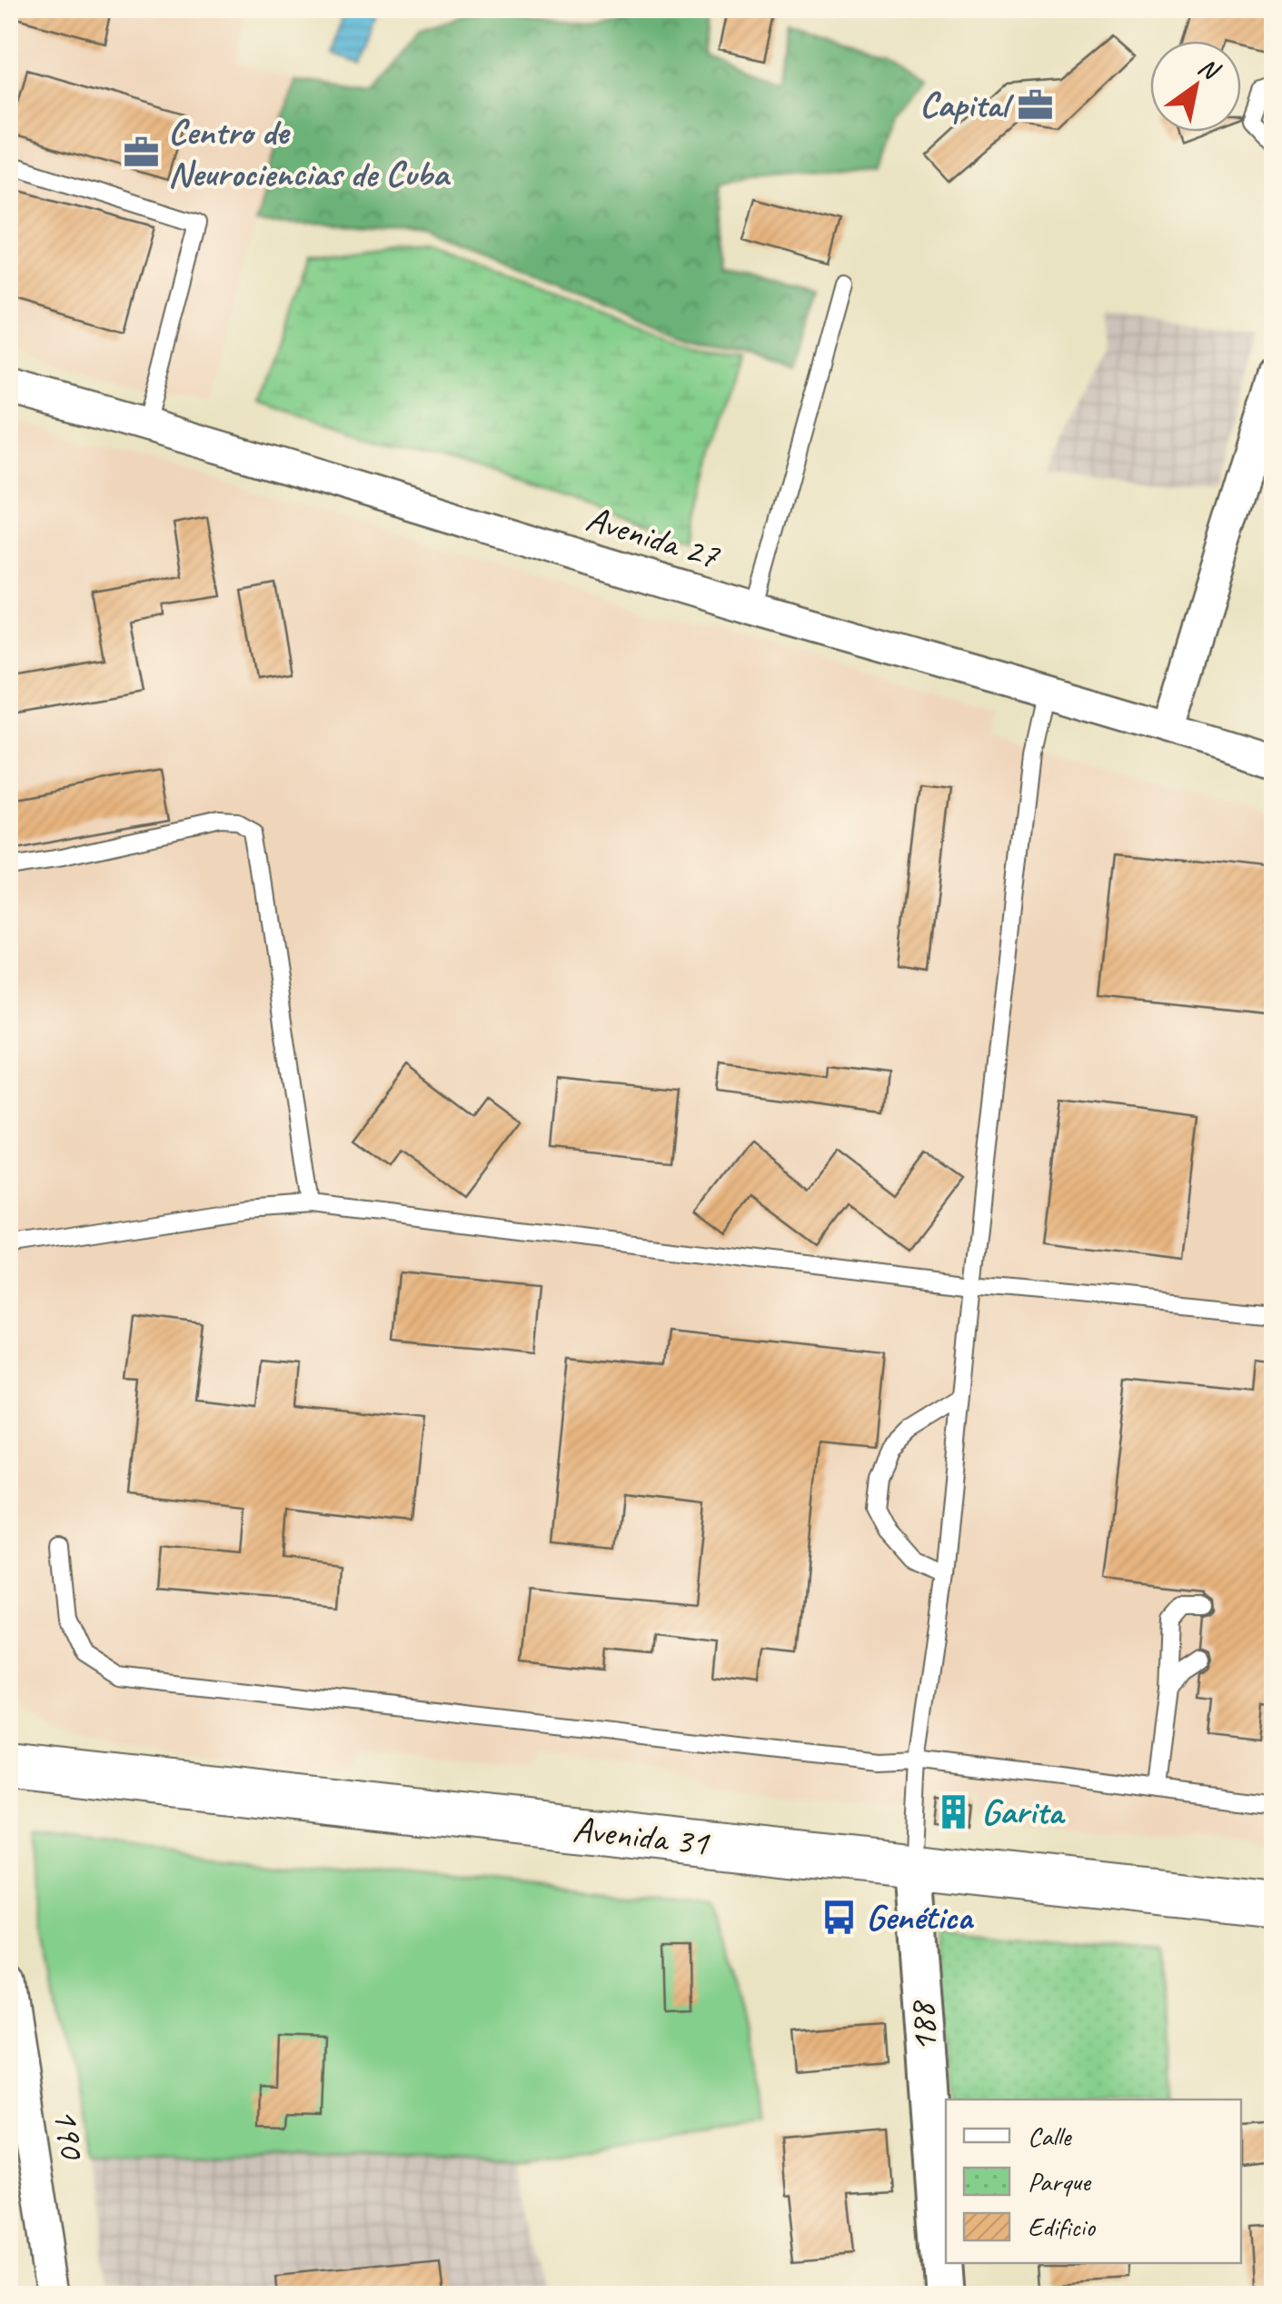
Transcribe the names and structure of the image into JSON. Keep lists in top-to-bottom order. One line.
{"streets":{"main road":["Avenida 31"],"street":["Avenida 27","188","190"]},"crossings":[["Avenida 31","188"]],"places":{"office":["Capital","Centro de Neurociencias de Cuba"],"building":["Garita"],"bus stop":["Genética"]},"legend":["Calle","Parque","Edificio"],"north":"top right"}
